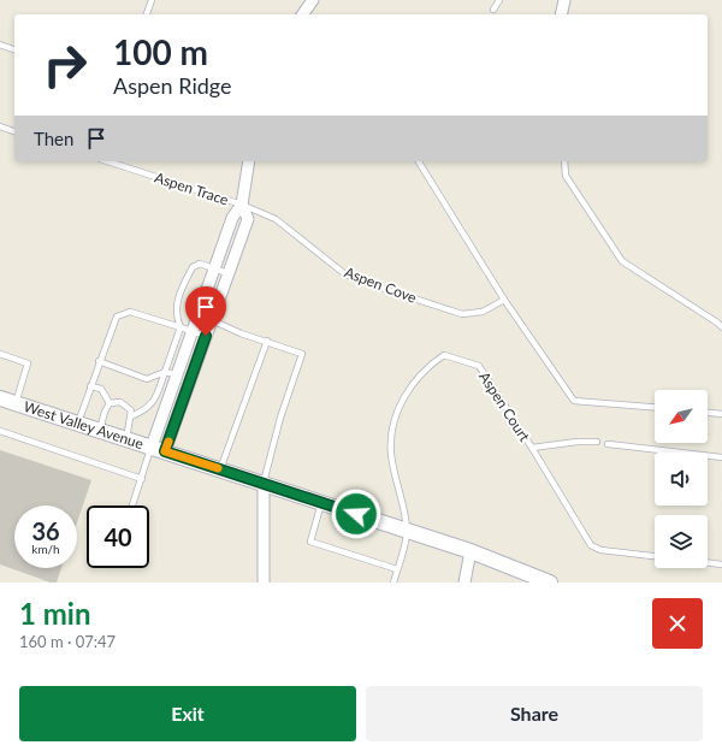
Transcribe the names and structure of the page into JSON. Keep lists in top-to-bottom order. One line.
{"streets":{"street":["West Valley Avenue"],"lane":["Aspen Trace","Aspen Cove","Aspen Court"]},"crossings":[["Aspen Trace","Aspen Cove"],["Aspen Court","West Valley Avenue"]],"north":"bottom left","page":{"turn":["100 m","Aspen Ridge"],"then":"Then","speed":"36 km/h","limit":"40","heading":["1 min","160 m · 07:47"],"buttons":["Exit","Share"]}}
